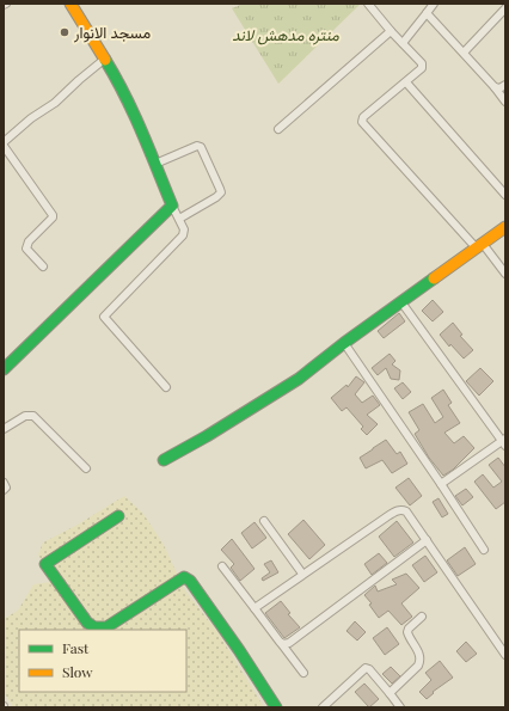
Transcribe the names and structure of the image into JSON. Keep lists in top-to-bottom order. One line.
{"parks":["منتره مدهش لاند"],"places":["مسجد الانوار"],"legend":["Fast","Slow"]}
